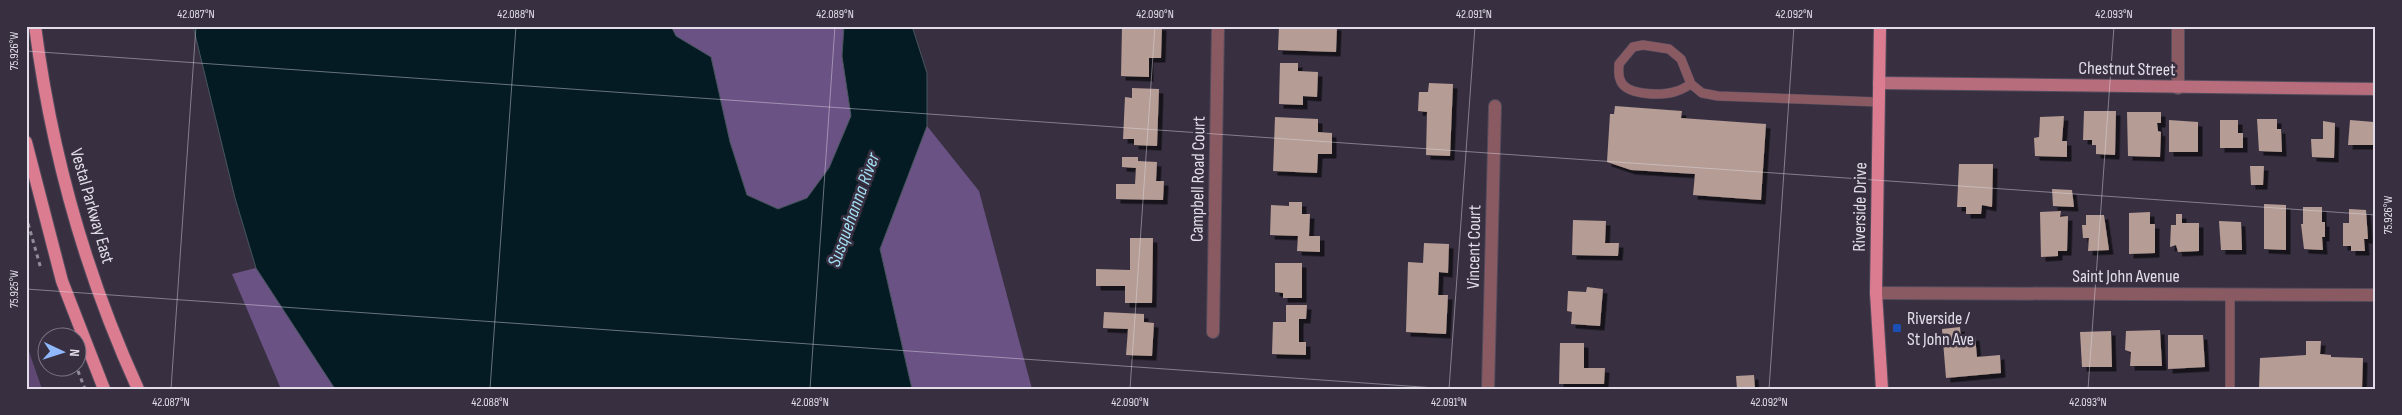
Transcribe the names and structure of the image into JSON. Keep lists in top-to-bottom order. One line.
{"streets":{"main road":["Vestal Parkway East","Riverside Drive"],"street":["Chestnut Street","Campbell Road Court","Vincent Court","Saint John Avenue"]},"crossings":[["Chestnut Street","Riverside Drive"],["Riverside Drive","Saint John Avenue"]],"water":["Susquehanna River"],"places":{"transit":["Riverside / St John Ave"]},"north":"right","coordinates":["42.087°N","42.088°N","42.089°N","42.090°N","42.091°N","42.092°N","42.093°N","75.926°W","75.925°W"]}
